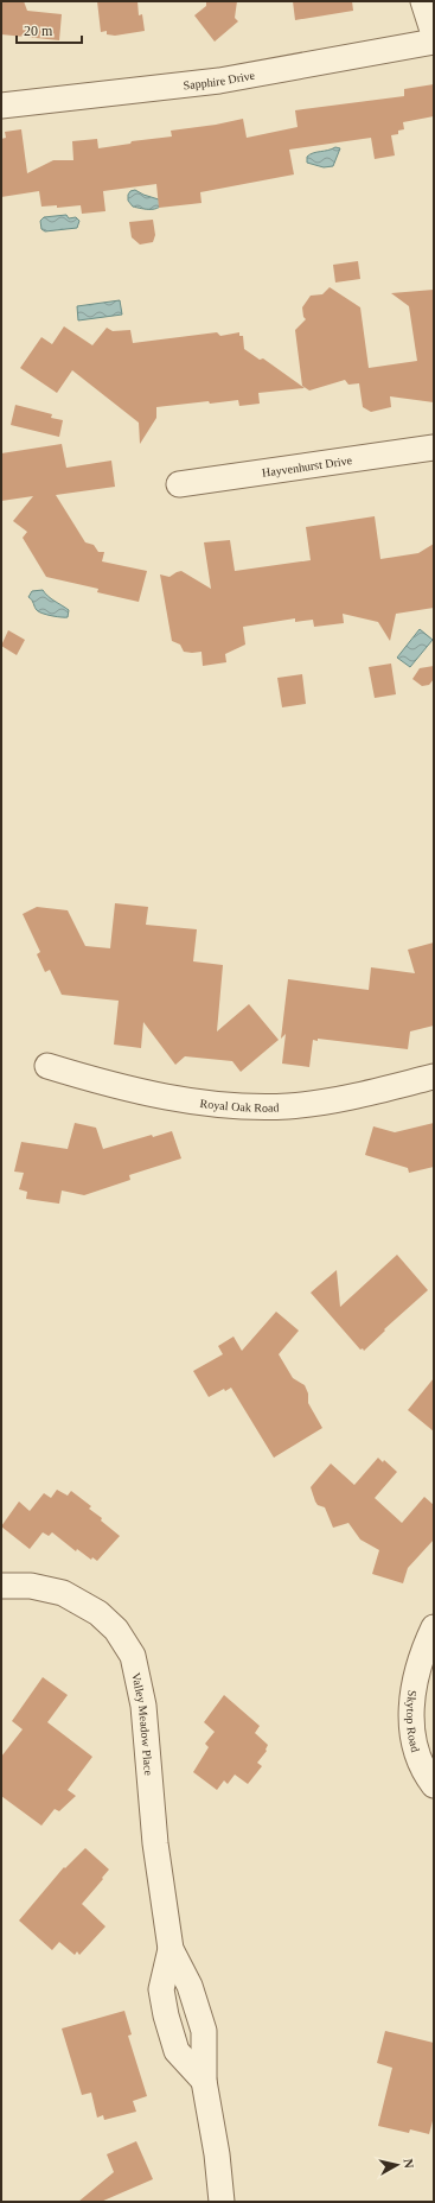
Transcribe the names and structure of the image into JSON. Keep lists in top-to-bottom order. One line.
{"streets":{"street":["Sapphire Drive","Hayvenhurst Drive","Royal Oak Road","Skytop Road","Valley Meadow Place"]},"scale_bar":"20 m","north":"right"}
